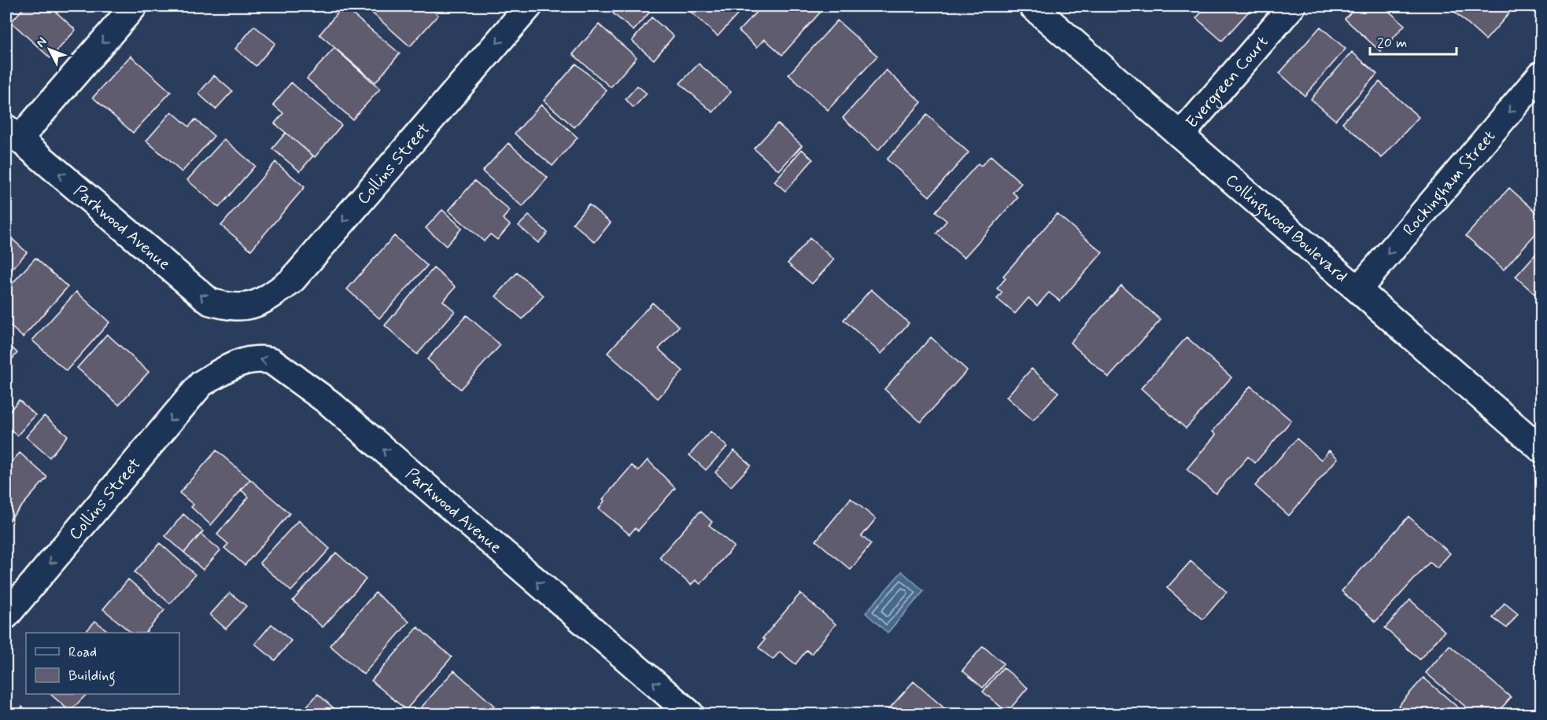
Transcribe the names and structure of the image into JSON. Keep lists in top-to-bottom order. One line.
{"streets":{"street":["Evergreen Court","Collins Street","Rockingham Street","Parkwood Avenue","Collingwood Boulevard"]},"crossings":[["Evergreen Court","Collingwood Boulevard"],["Collins Street","Parkwood Avenue"],["Rockingham Street","Collingwood Boulevard"]],"one_way":["Collins Street","Rockingham Street","Parkwood Avenue"],"legend":["Road","Building"],"scale_bar":"20 m","north":"top left"}
